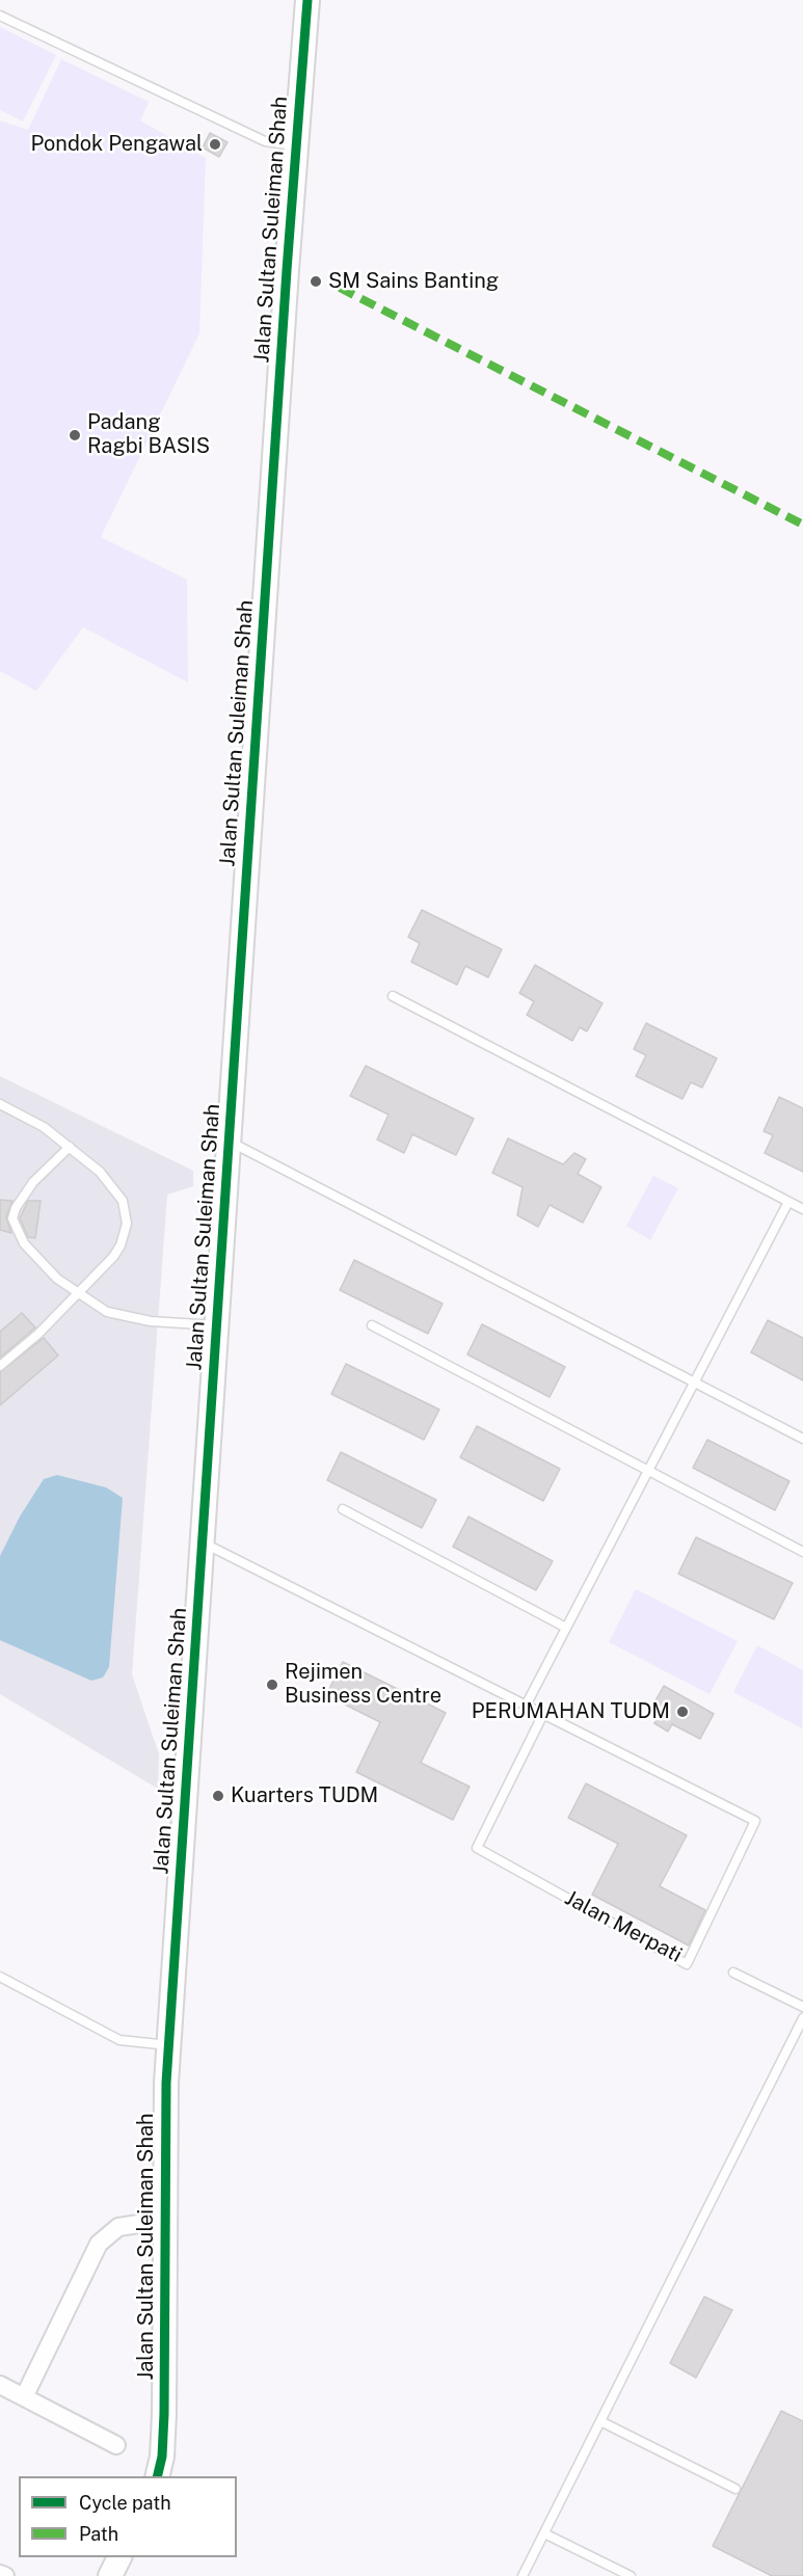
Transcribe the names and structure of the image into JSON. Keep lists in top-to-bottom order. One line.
{"streets":{"street":["Jalan Sultan Suleiman Shah"],"lane":["Jalan Merpati"]},"crossings":[["Jalan Sultan Suleiman Shah","Jalan Merpati"]],"places":["Pondok Pengawal","SM Sains Banting","Padang Ragbi BASIS","Rejimen Business Centre","PERUMAHAN TUDM","Kuarters TUDM"],"legend":["Cycle path","Path"]}
